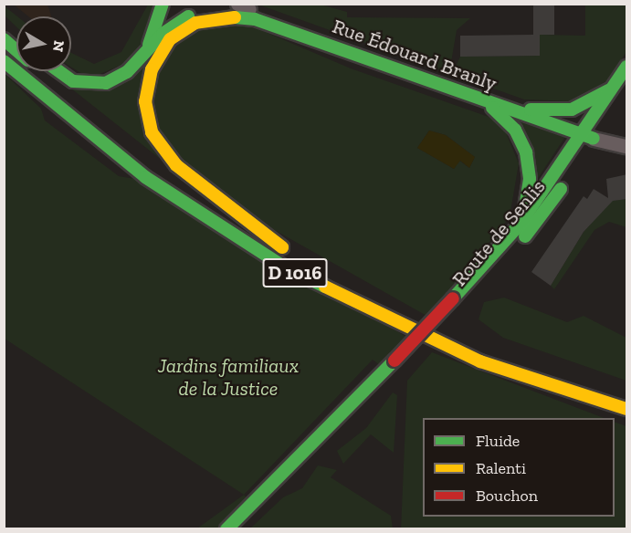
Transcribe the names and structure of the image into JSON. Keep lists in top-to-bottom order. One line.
{"streets":{"main road":["Rue Édouard Branly","Route de Senlis","D 1016"]},"crossings":[["Rue Édouard Branly","Route de Senlis"]],"parks":["Jardins familiaux de la Justice"],"legend":["Fluide","Ralenti","Bouchon"],"north":"right"}
